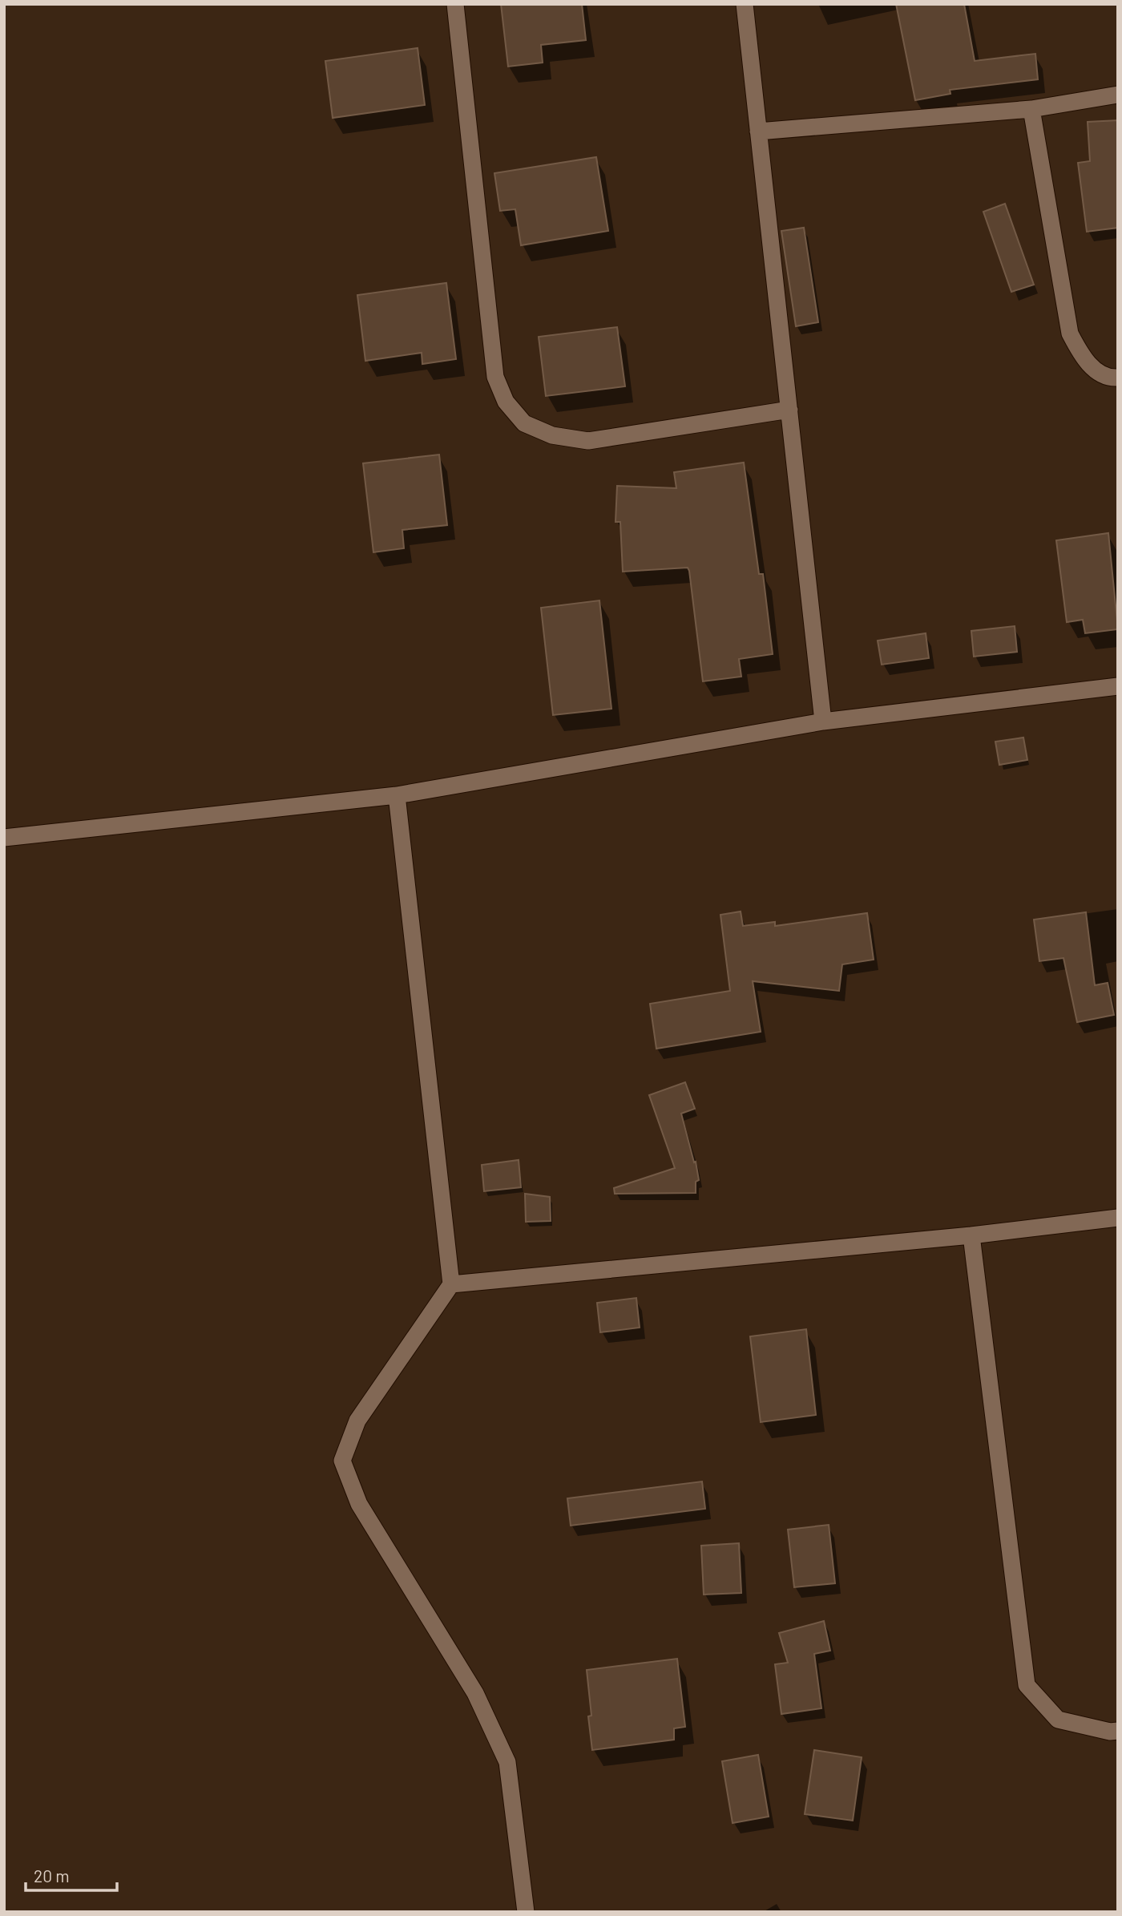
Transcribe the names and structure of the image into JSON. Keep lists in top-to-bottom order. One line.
{"scale_bar":"20 m"}
